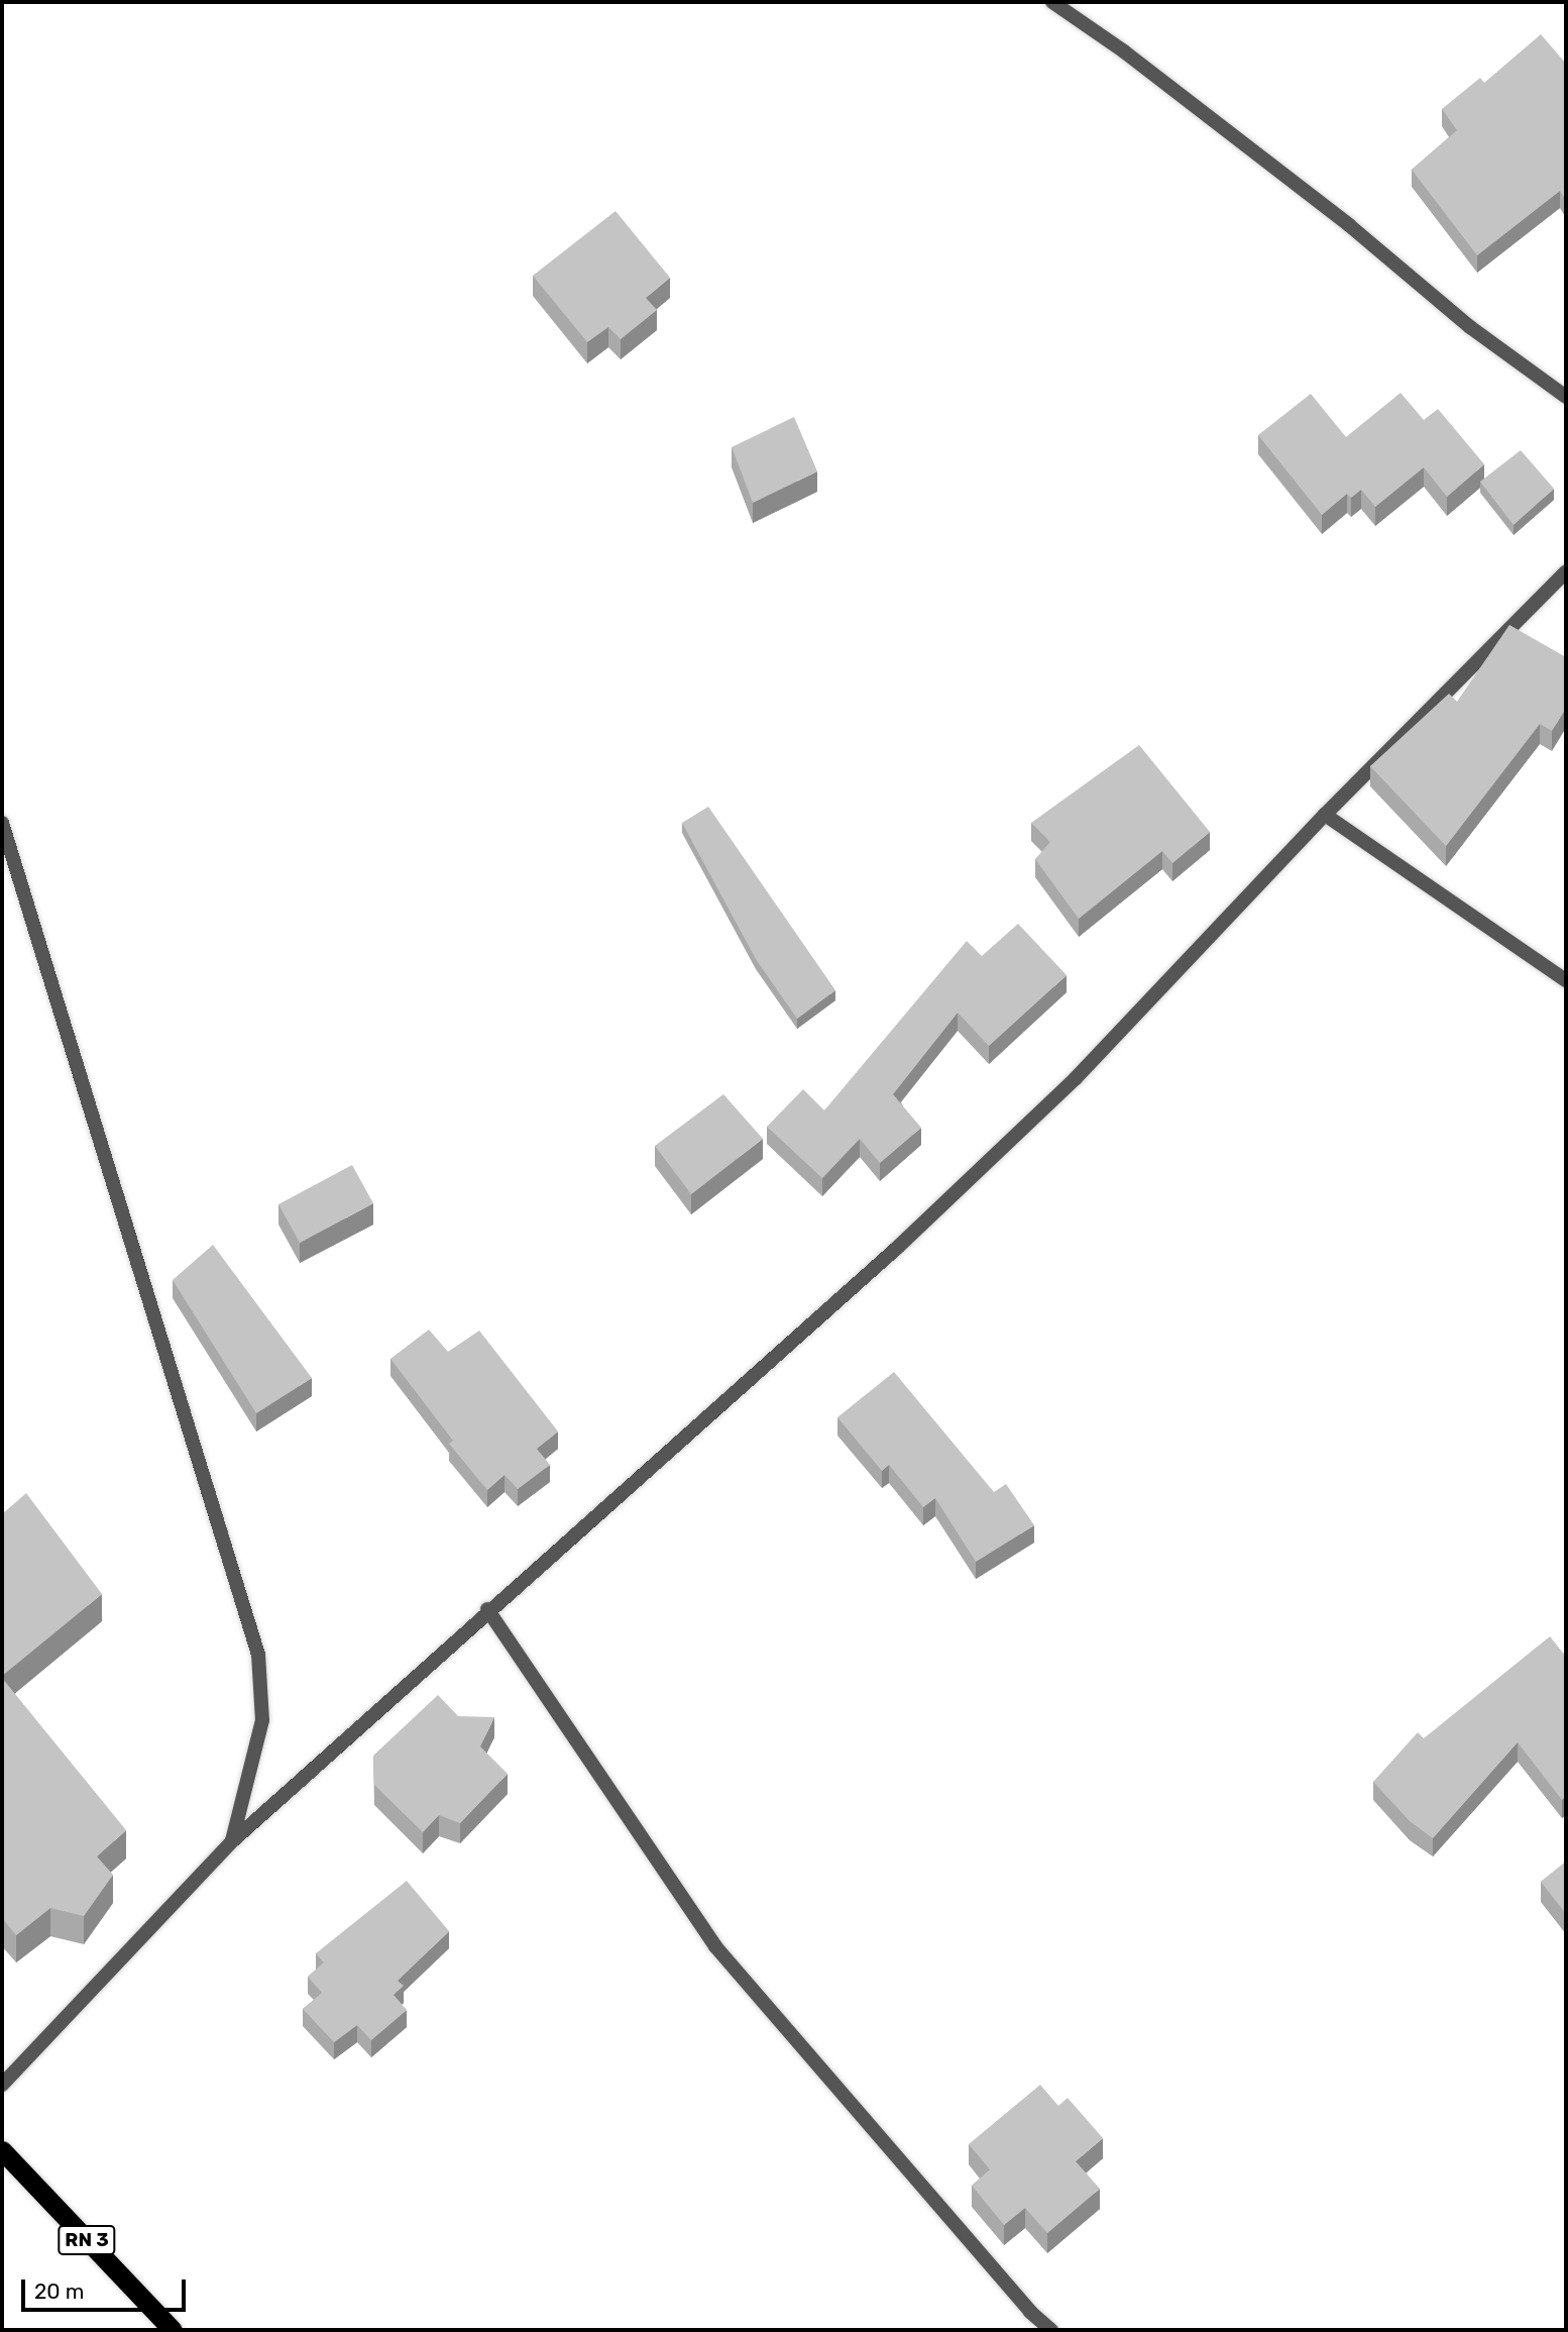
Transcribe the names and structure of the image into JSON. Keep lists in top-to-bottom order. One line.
{"streets":{"highway":["RN 3"]},"scale_bar":"20 m"}
